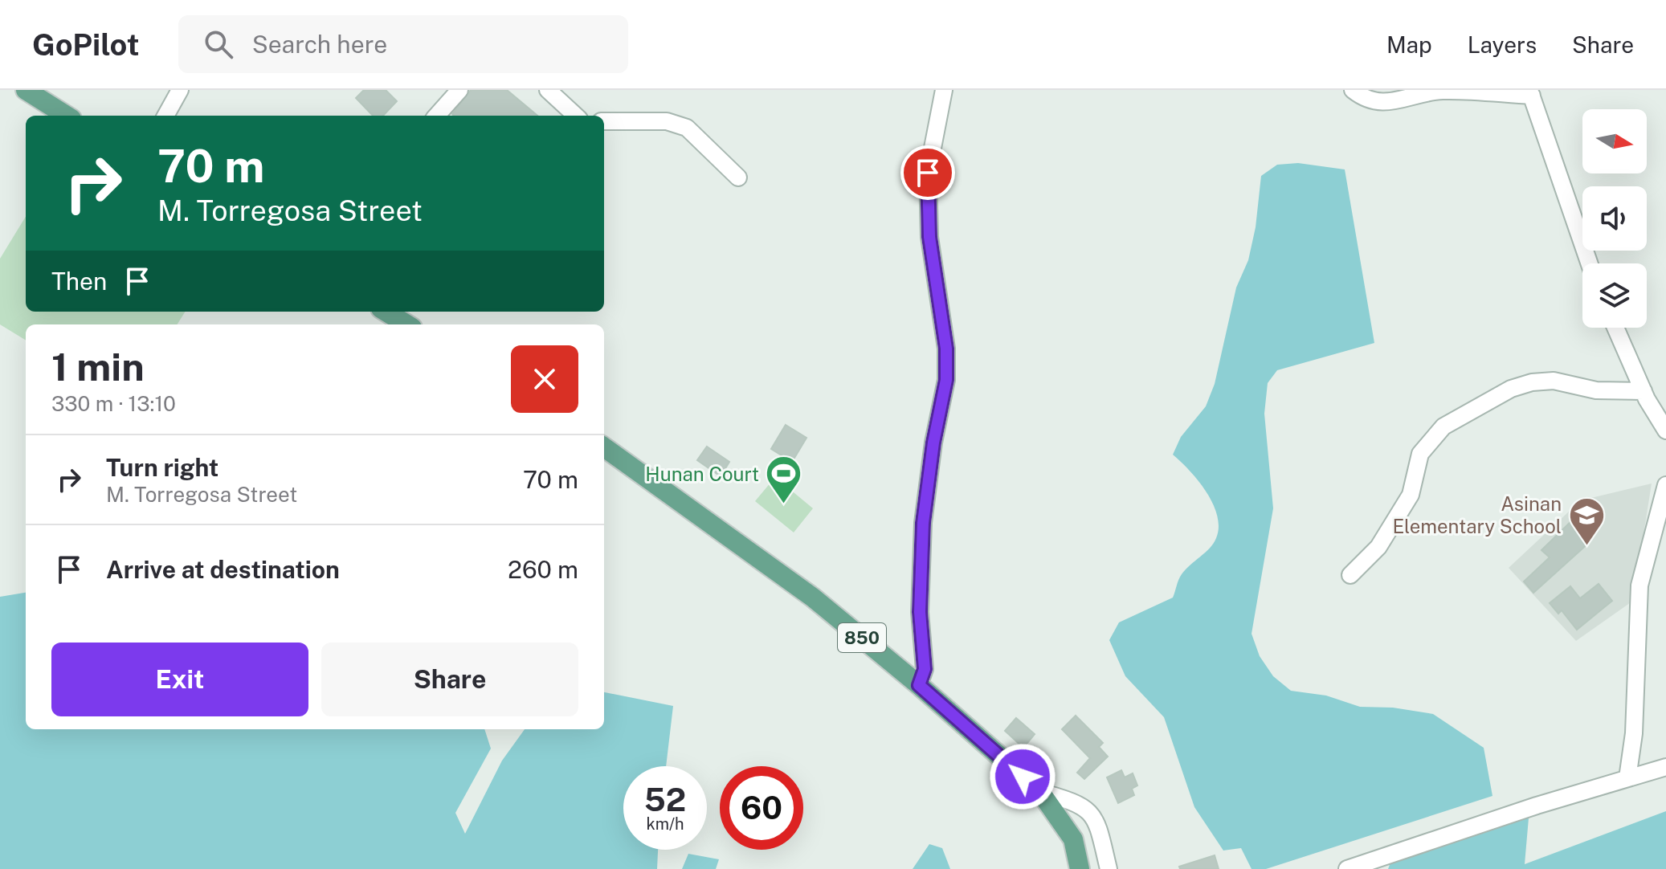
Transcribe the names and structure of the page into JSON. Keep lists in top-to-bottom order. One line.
{"streets":{"main road":["850"]},"places":{"sports":["Hunan Court"],"school or university":["Asinan Elementary School"]},"north":"right","page":{"header":"GoPilot","search":"Search here","nav":["Map","Layers","Share"],"turn":["70 m","M. Torregosa Street"],"then":"Then","heading":["1 min","330 m · 13:10"],"list":[{"name":"Turn right","note":"M. Torregosa Street","value":"70 m"},{"name":"Arrive at destination","value":"260 m"}],"buttons":["Exit","Share"],"speed":"52 km/h","limit":"60"}}
